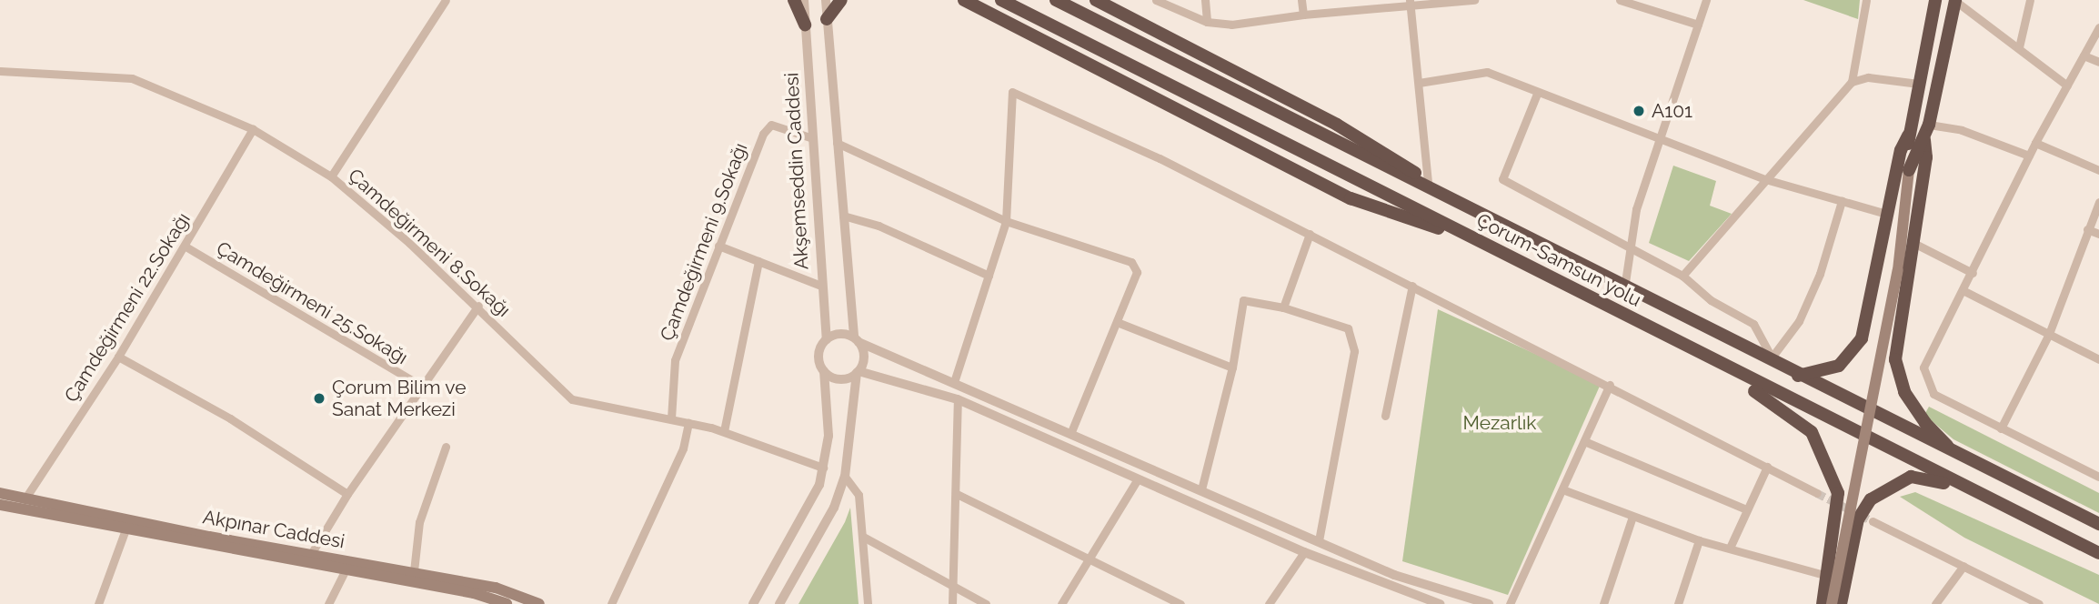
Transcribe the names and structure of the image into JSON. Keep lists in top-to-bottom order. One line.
{"streets":{"highway":["Çorum-Samsun yolu"],"main road":["Akpınar Caddesi"],"street":["Akşemseddin Caddesi","Çamdeğirmeni 9.Sokağı","Çamdeğirmeni 8.Sokağı","Çamdeğirmeni 25.Sokağı","Çamdeğirmeni 22.Sokağı"]},"crossings":[["Akşemseddin Caddesi","Çamdeğirmeni 9.Sokağı"],["Çamdeğirmeni 9.Sokağı","Çamdeğirmeni 8.Sokağı"],["Çamdeğirmeni 8.Sokağı","Çamdeğirmeni 22.Sokağı"],["Çamdeğirmeni 25.Sokağı","Çamdeğirmeni 22.Sokağı"],["Çamdeğirmeni 22.Sokağı","Akpınar Caddesi"]],"parks":["Mezarlık"],"places":["A101","Çorum Bilim ve Sanat Merkezi"]}
